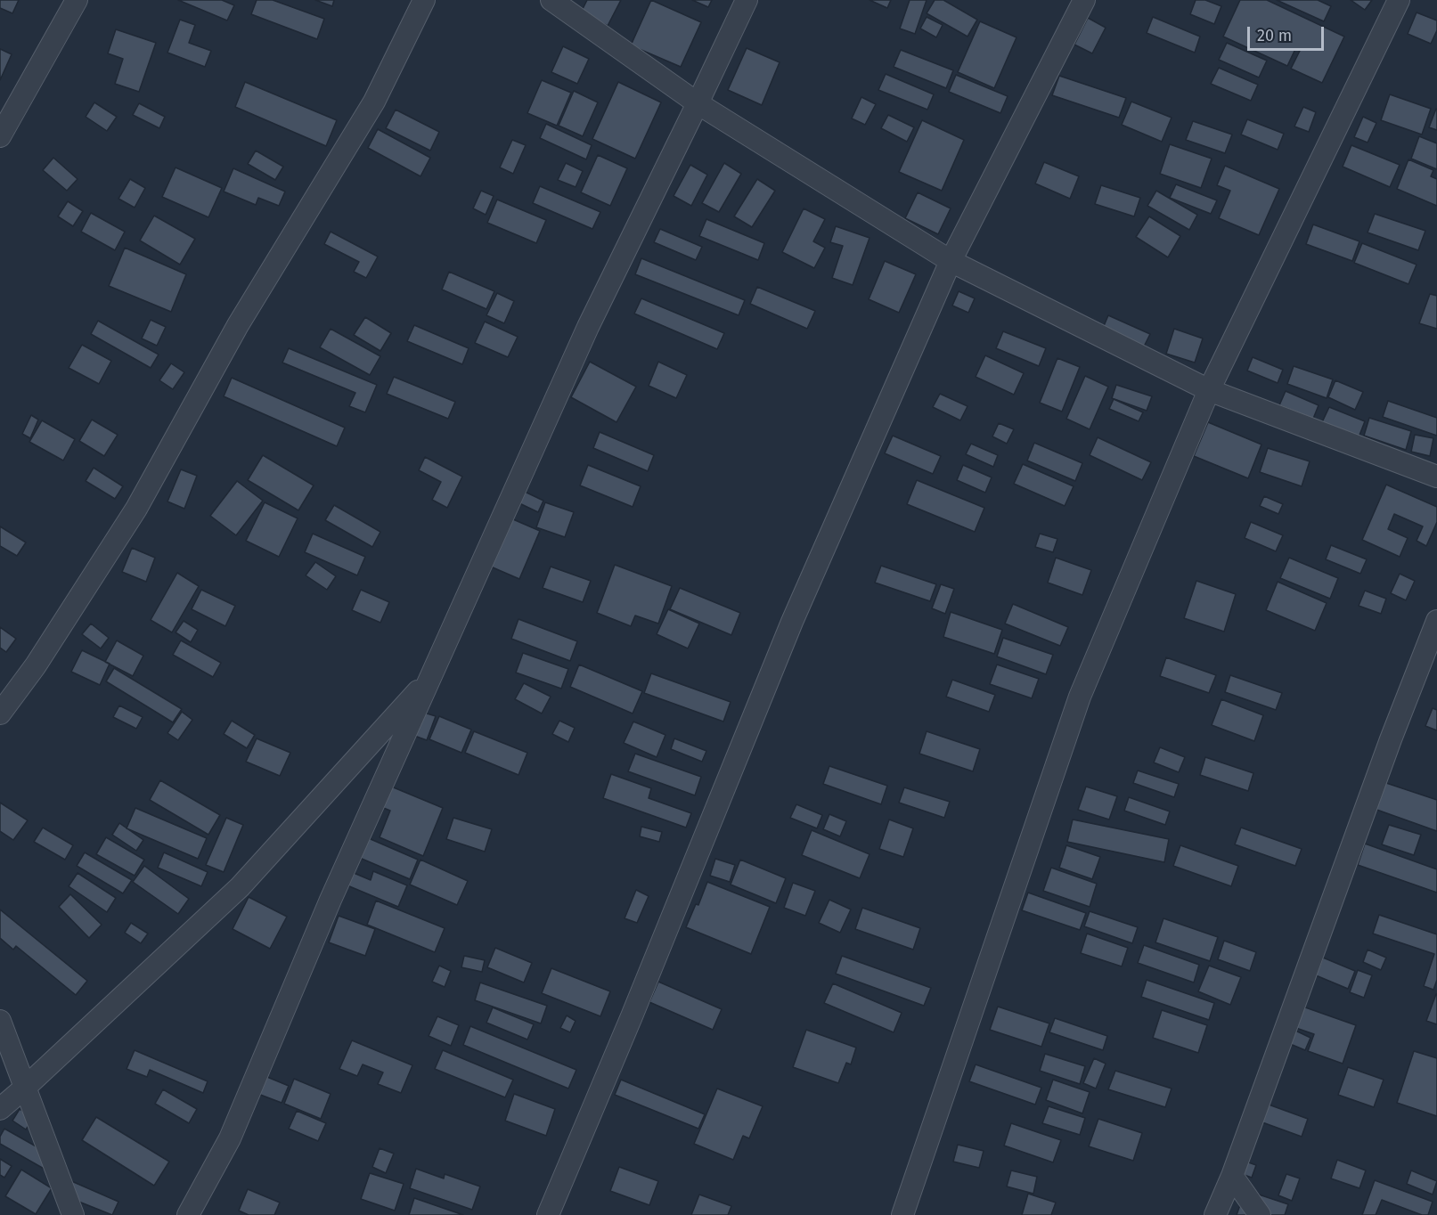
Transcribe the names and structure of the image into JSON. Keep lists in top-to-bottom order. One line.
{"scale_bar":"20 m"}
